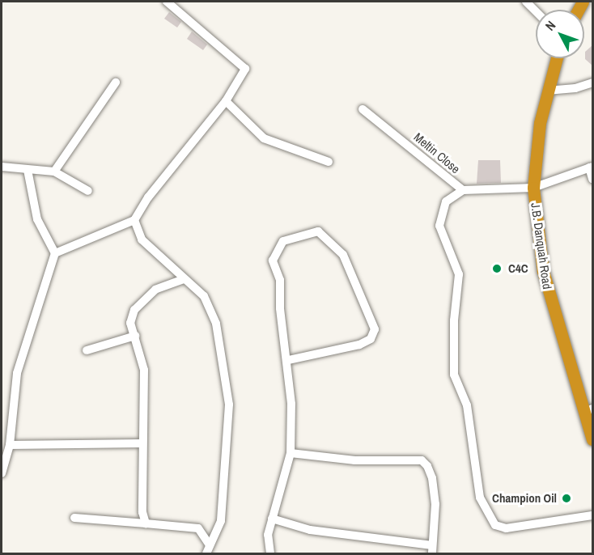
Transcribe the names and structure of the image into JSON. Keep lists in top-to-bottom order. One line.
{"streets":{"highway":["J.B. Danquah Road"],"street":["Meltin Close"]},"crossings":[["Meltin Close","J.B. Danquah Road"]],"places":["C4C","Champion Oil"],"north":"top left"}
